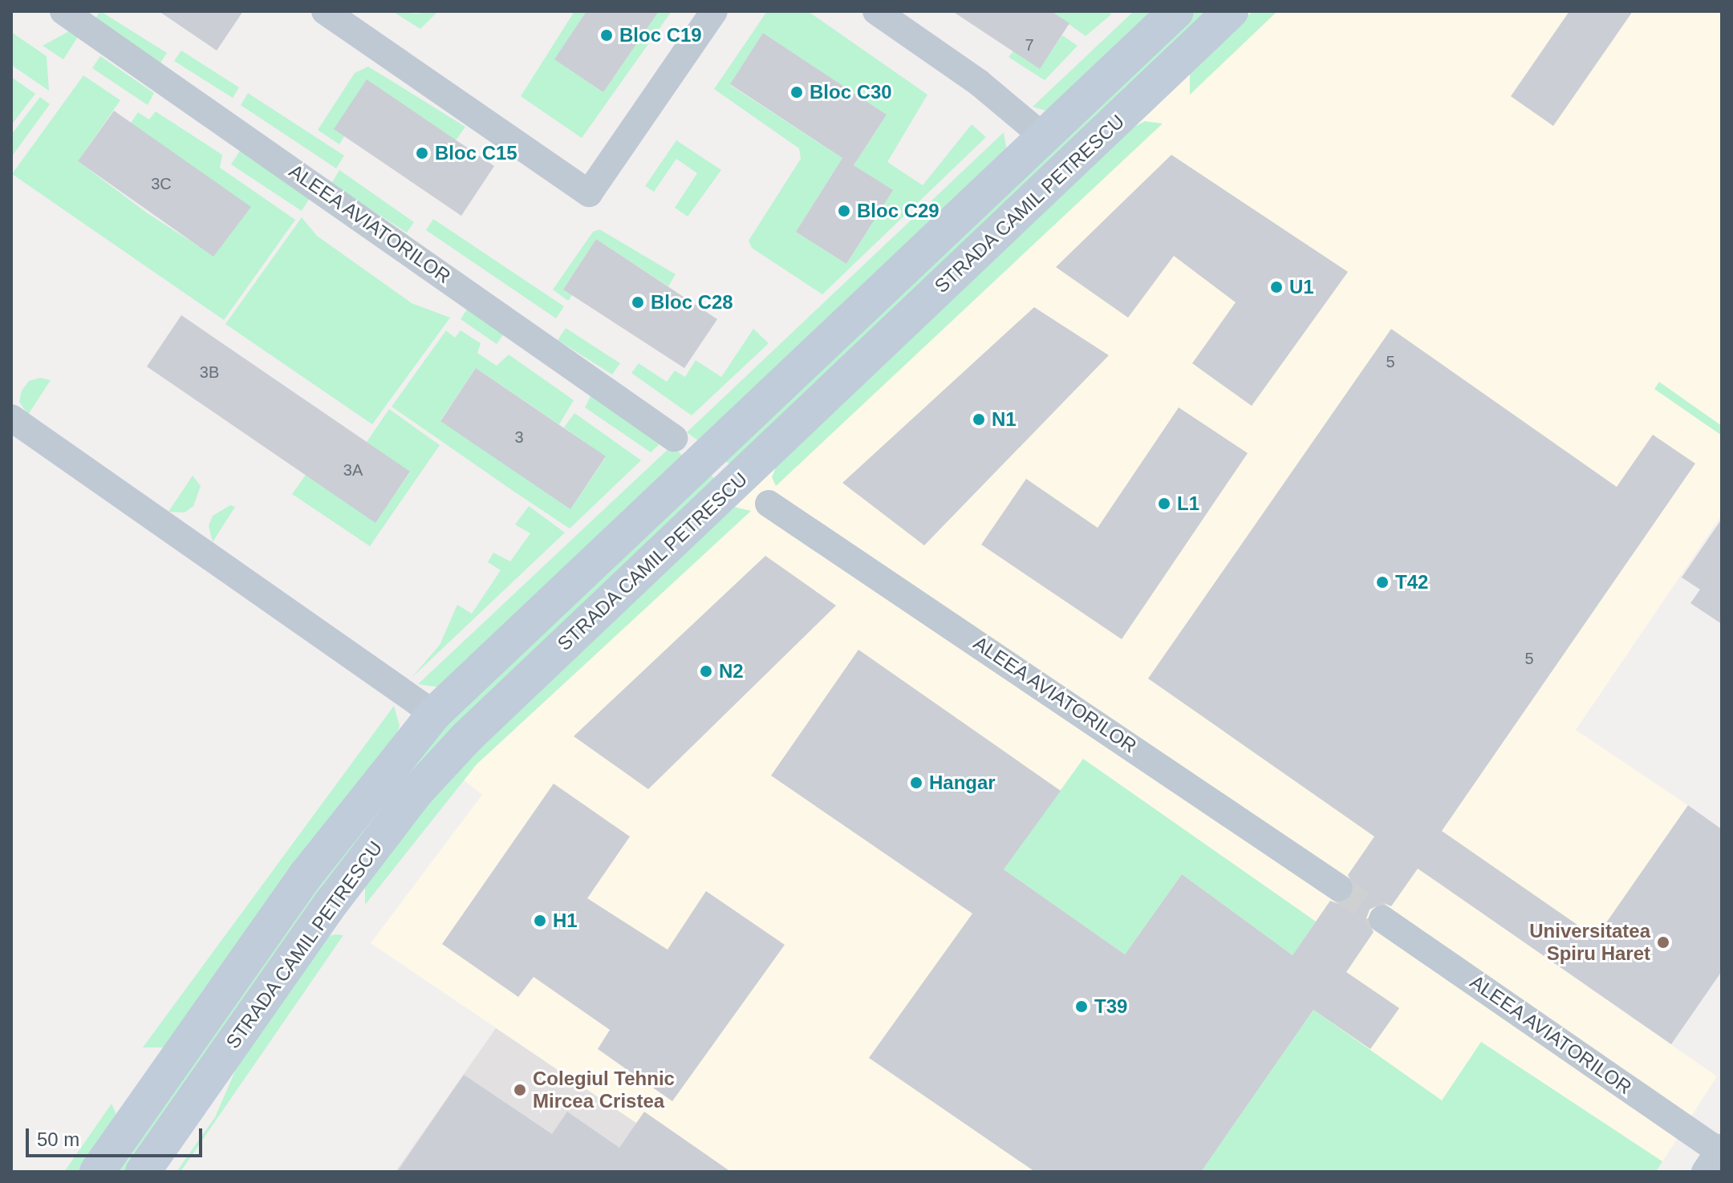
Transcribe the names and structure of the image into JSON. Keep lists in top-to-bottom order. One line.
{"streets":{"street":["STRADA CAMIL PETRESCU","ALEEA AVIATORILOR"]},"places":["Bloc C19","Bloc C30","Bloc C15","Bloc C29","U1","Bloc C28","N1","L1","T42","N2","Hangar","H1","Universitatea Spiru Haret","T39","Colegiul Tehnic Mircea Cristea"],"house_numbers":["7","3C","5","3B","3","3A","5"],"scale_bar":"50 m"}
